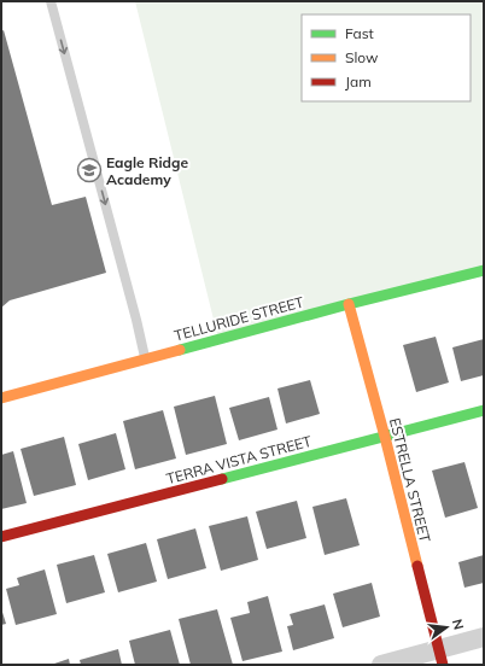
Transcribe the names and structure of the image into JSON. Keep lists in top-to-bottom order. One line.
{"streets":{"street":["TELLURIDE STREET","TERRA VISTA STREET","ESTRELLA STREET"]},"crossings":[["TELLURIDE STREET","ESTRELLA STREET"],["TERRA VISTA STREET","ESTRELLA STREET"]],"places":{"school or university":["Eagle Ridge Academy"]},"legend":["Fast","Slow","Jam"],"north":"right"}
